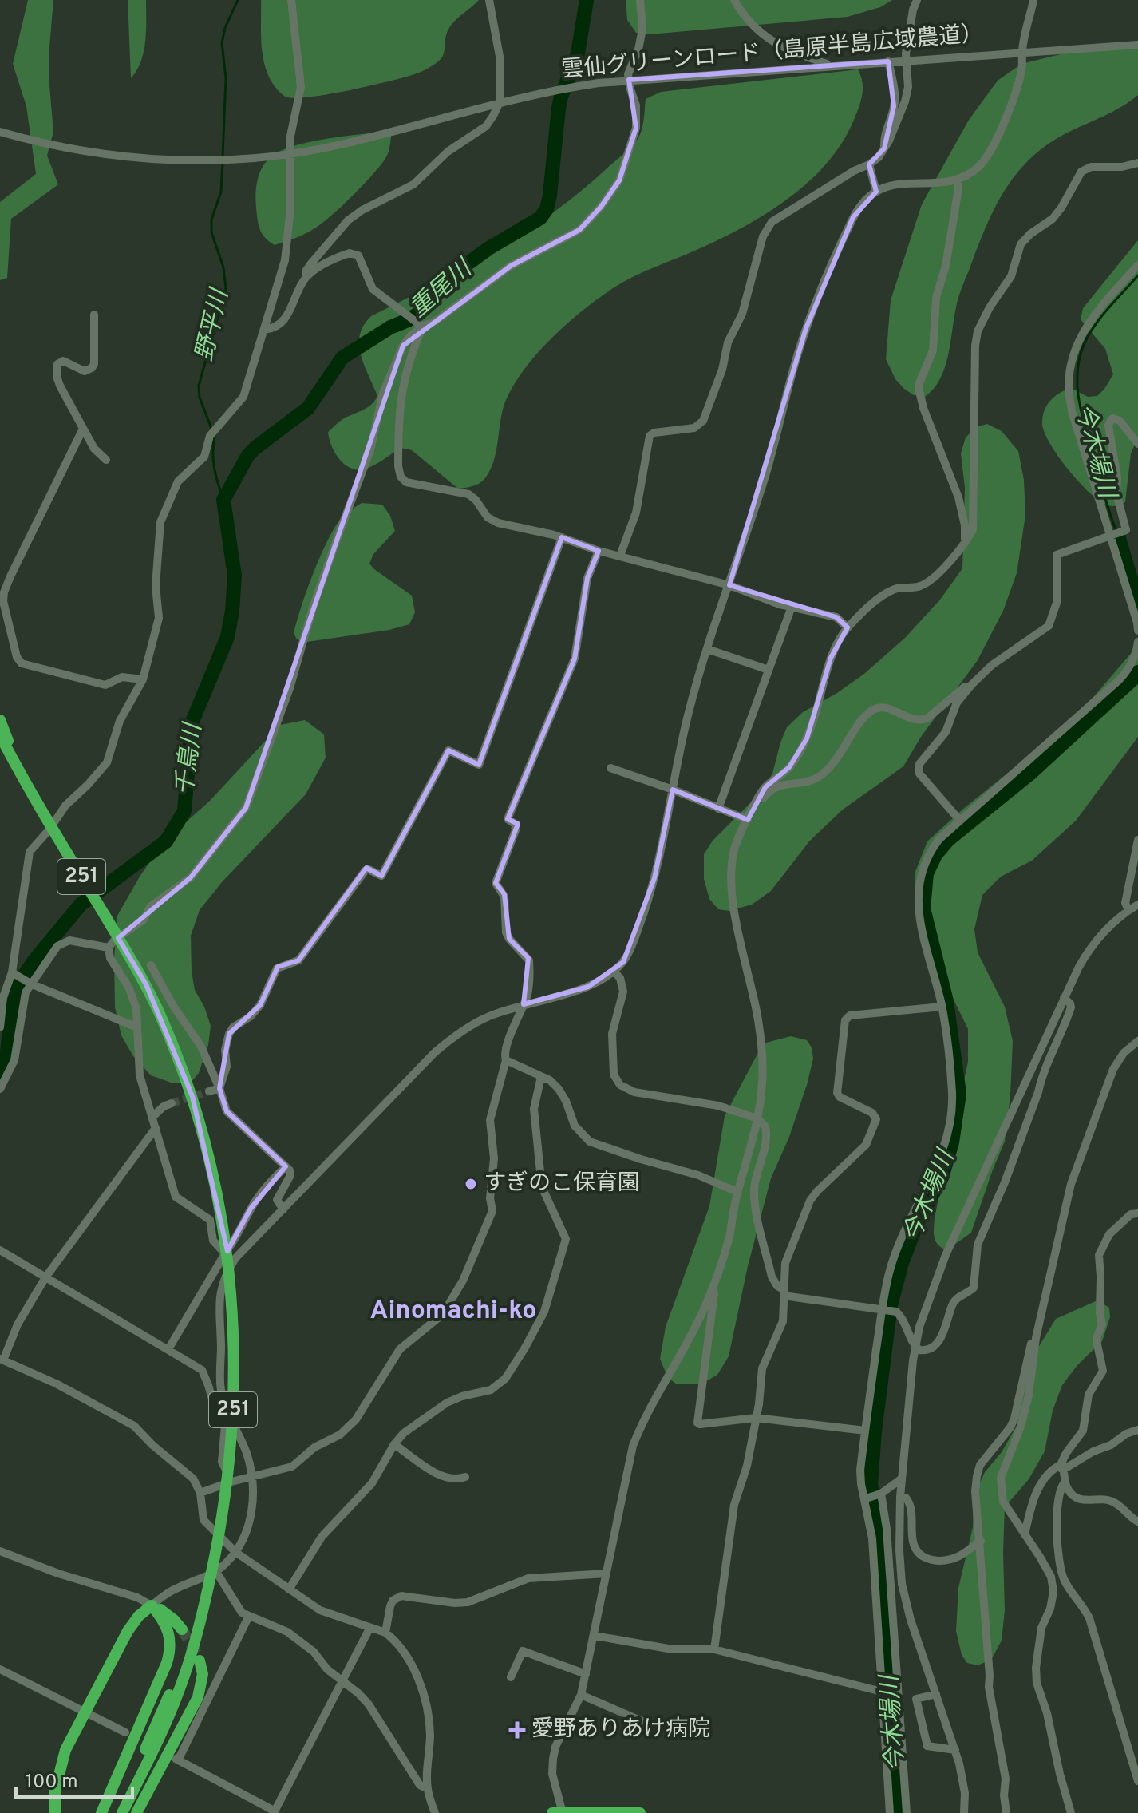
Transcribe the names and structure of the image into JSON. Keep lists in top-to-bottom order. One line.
{"streets":{"highway":["251"],"street":["雲仙グリーンロード（島原半島広域農道）"]},"districts":["Ainomachi-ko"],"water":["重尾川","野平川","今木場川","千鳥川"],"places":{"other":["すぎのこ保育園"],"health":["愛野ありあけ病院"]},"scale_bar":"100 m"}
